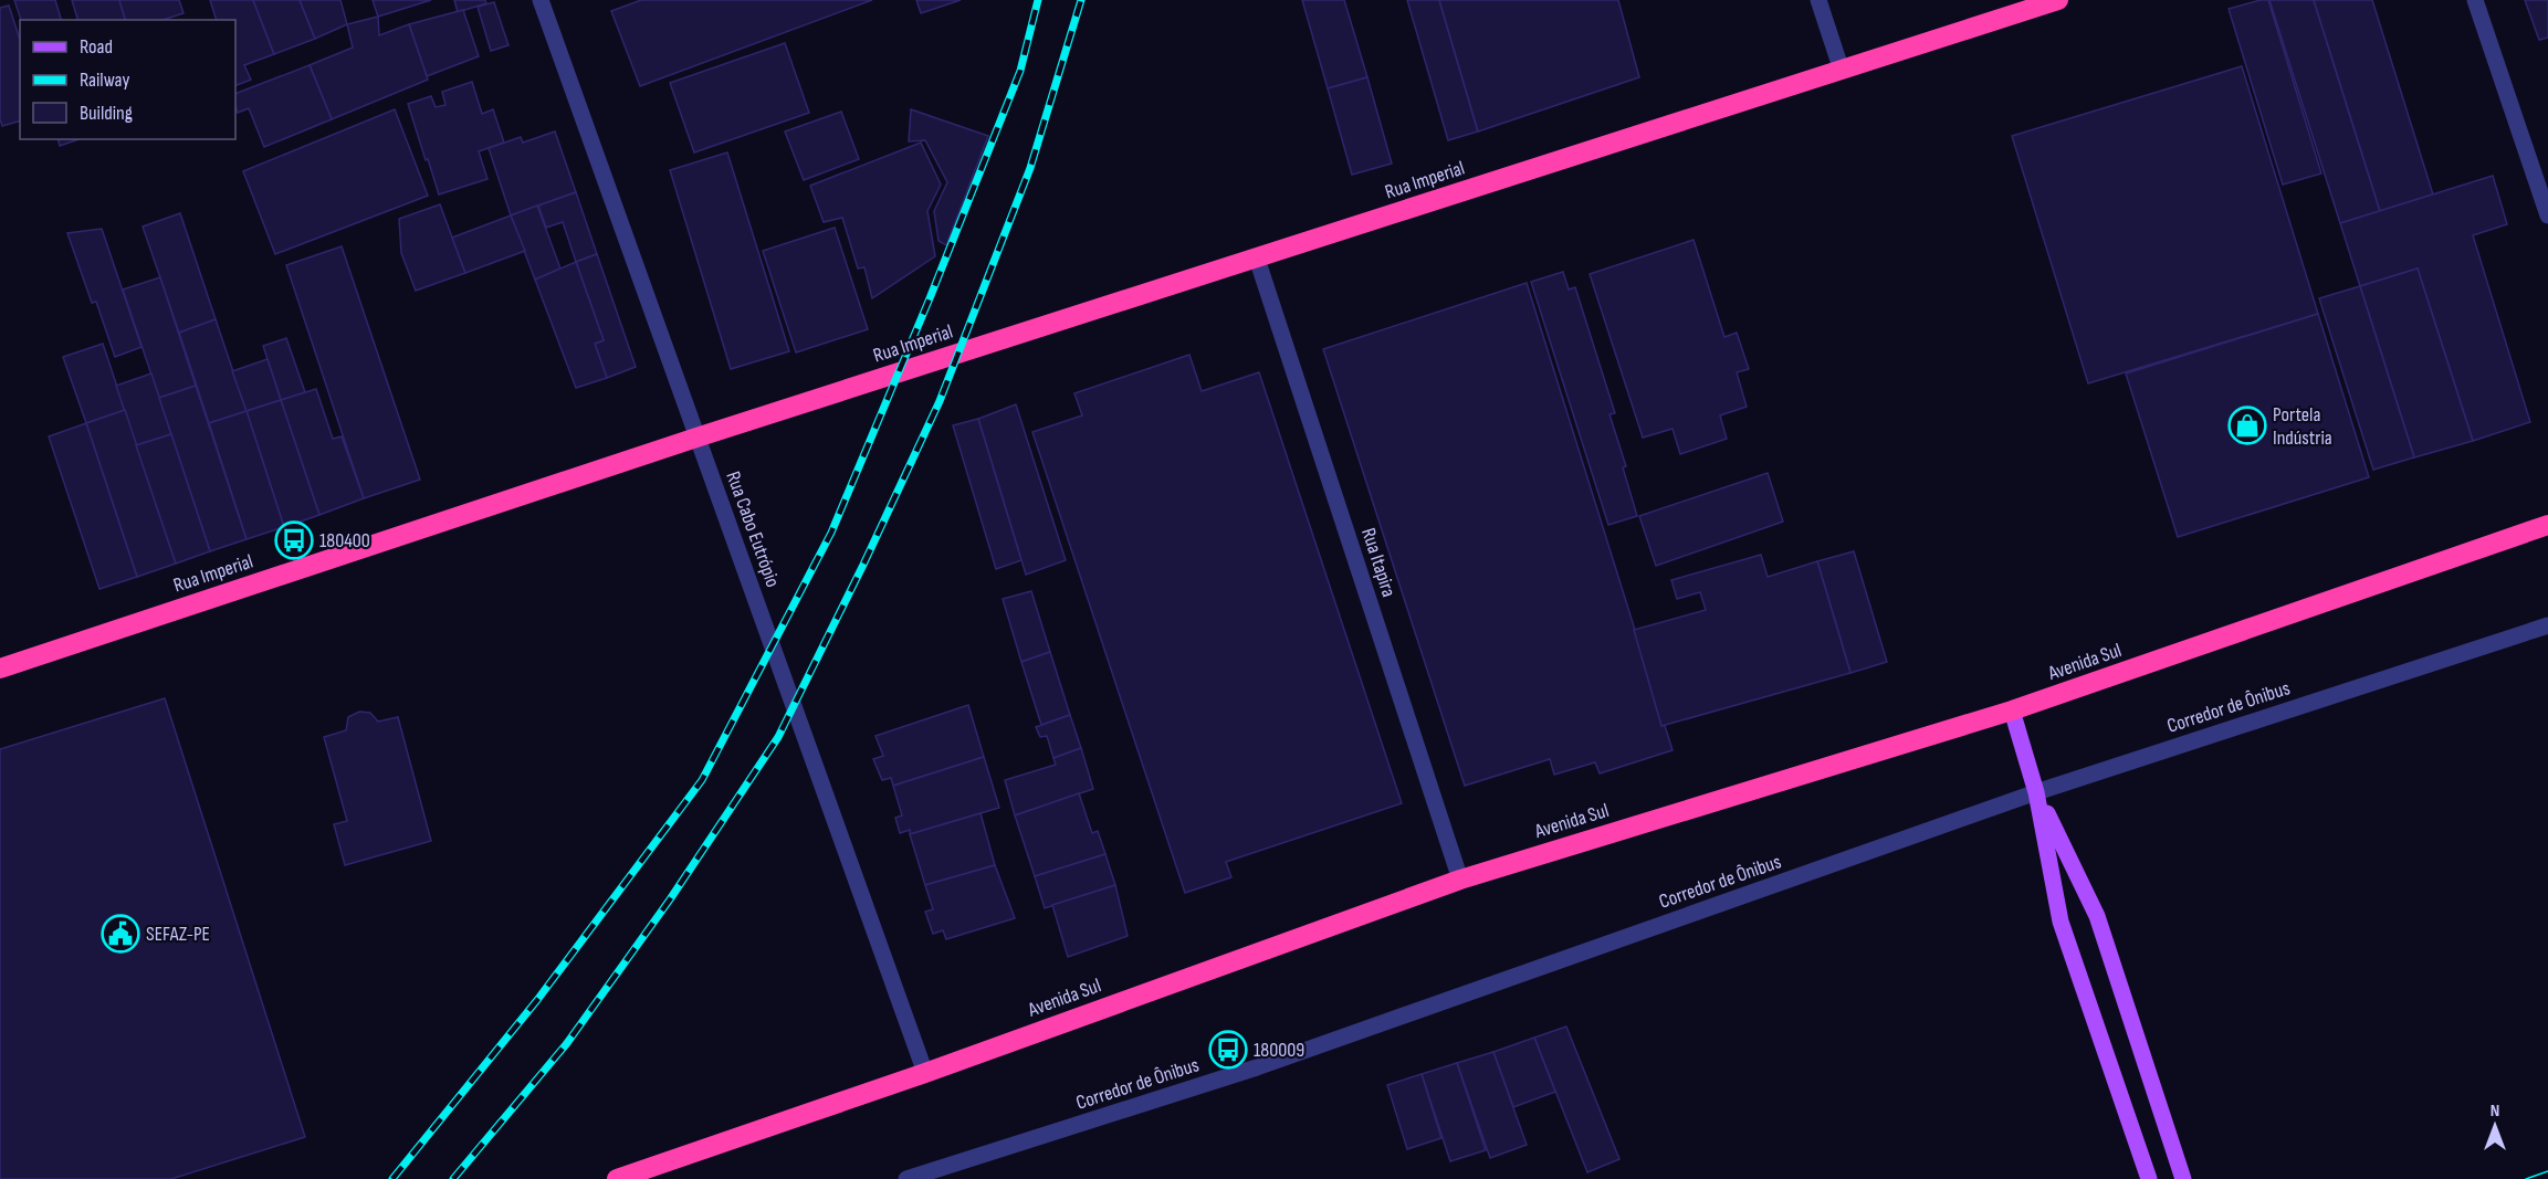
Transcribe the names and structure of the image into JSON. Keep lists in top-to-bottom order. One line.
{"streets":{"highway":["Rua Imperial","Avenida Sul"],"street":["Rua Cabo Eutrópio","Rua Itapira","Corredor de Ônibus"]},"crossings":[["Rua Imperial","Rua Cabo Eutrópio"],["Rua Imperial","Rua Itapira"],["Rua Cabo Eutrópio","Avenida Sul"],["Rua Itapira","Avenida Sul"]],"places":{"shop":["Portela Indústria"],"bus stop":["180400","180009"],"public building":["SEFAZ-PE"]},"legend":["Road","Railway","Building"],"north":"top"}
